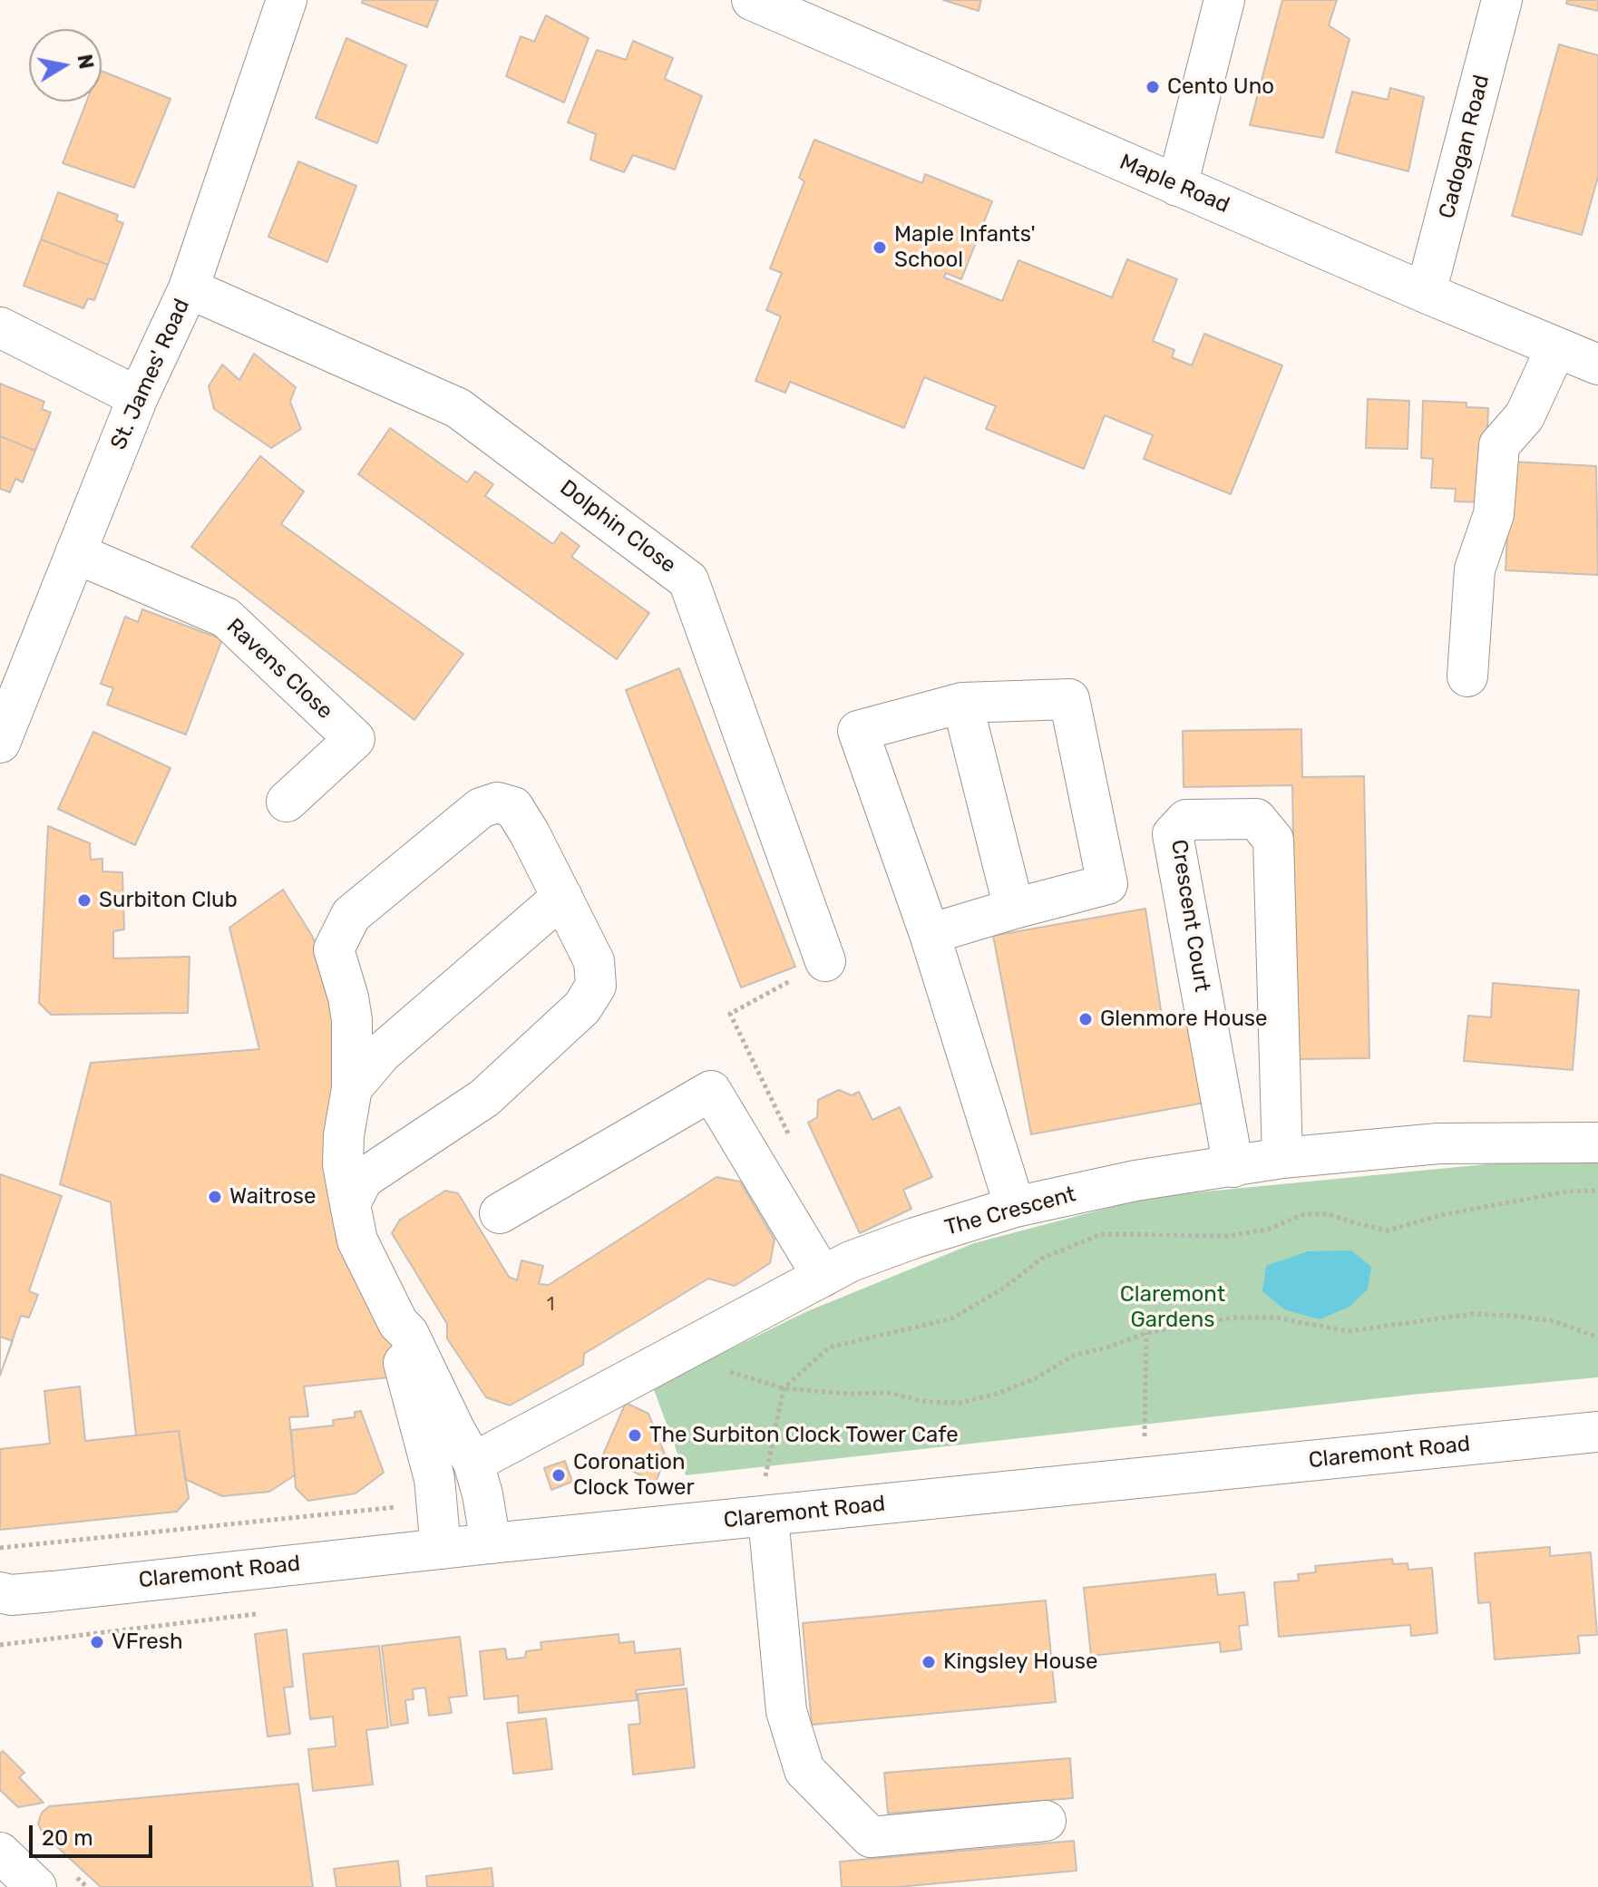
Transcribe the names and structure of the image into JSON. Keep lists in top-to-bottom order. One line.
{"streets":{"street":["Cadogan Road","Maple Road","St. James' Road","Dolphin Close","Ravens Close","Crescent Court","The Crescent","Claremont Road"]},"crossings":[["Cadogan Road","Maple Road"],["St. James' Road","Dolphin Close"],["St. James' Road","Ravens Close"],["Crescent Court","The Crescent"]],"parks":["Claremont Gardens"],"places":["Cento Uno","Maple Infants' School","Surbiton Club","Glenmore House","Waitrose","The Surbiton Clock Tower Cafe","Coronation Clock Tower","VFresh","Kingsley House"],"house_numbers":["1"],"scale_bar":"20 m","north":"right"}
